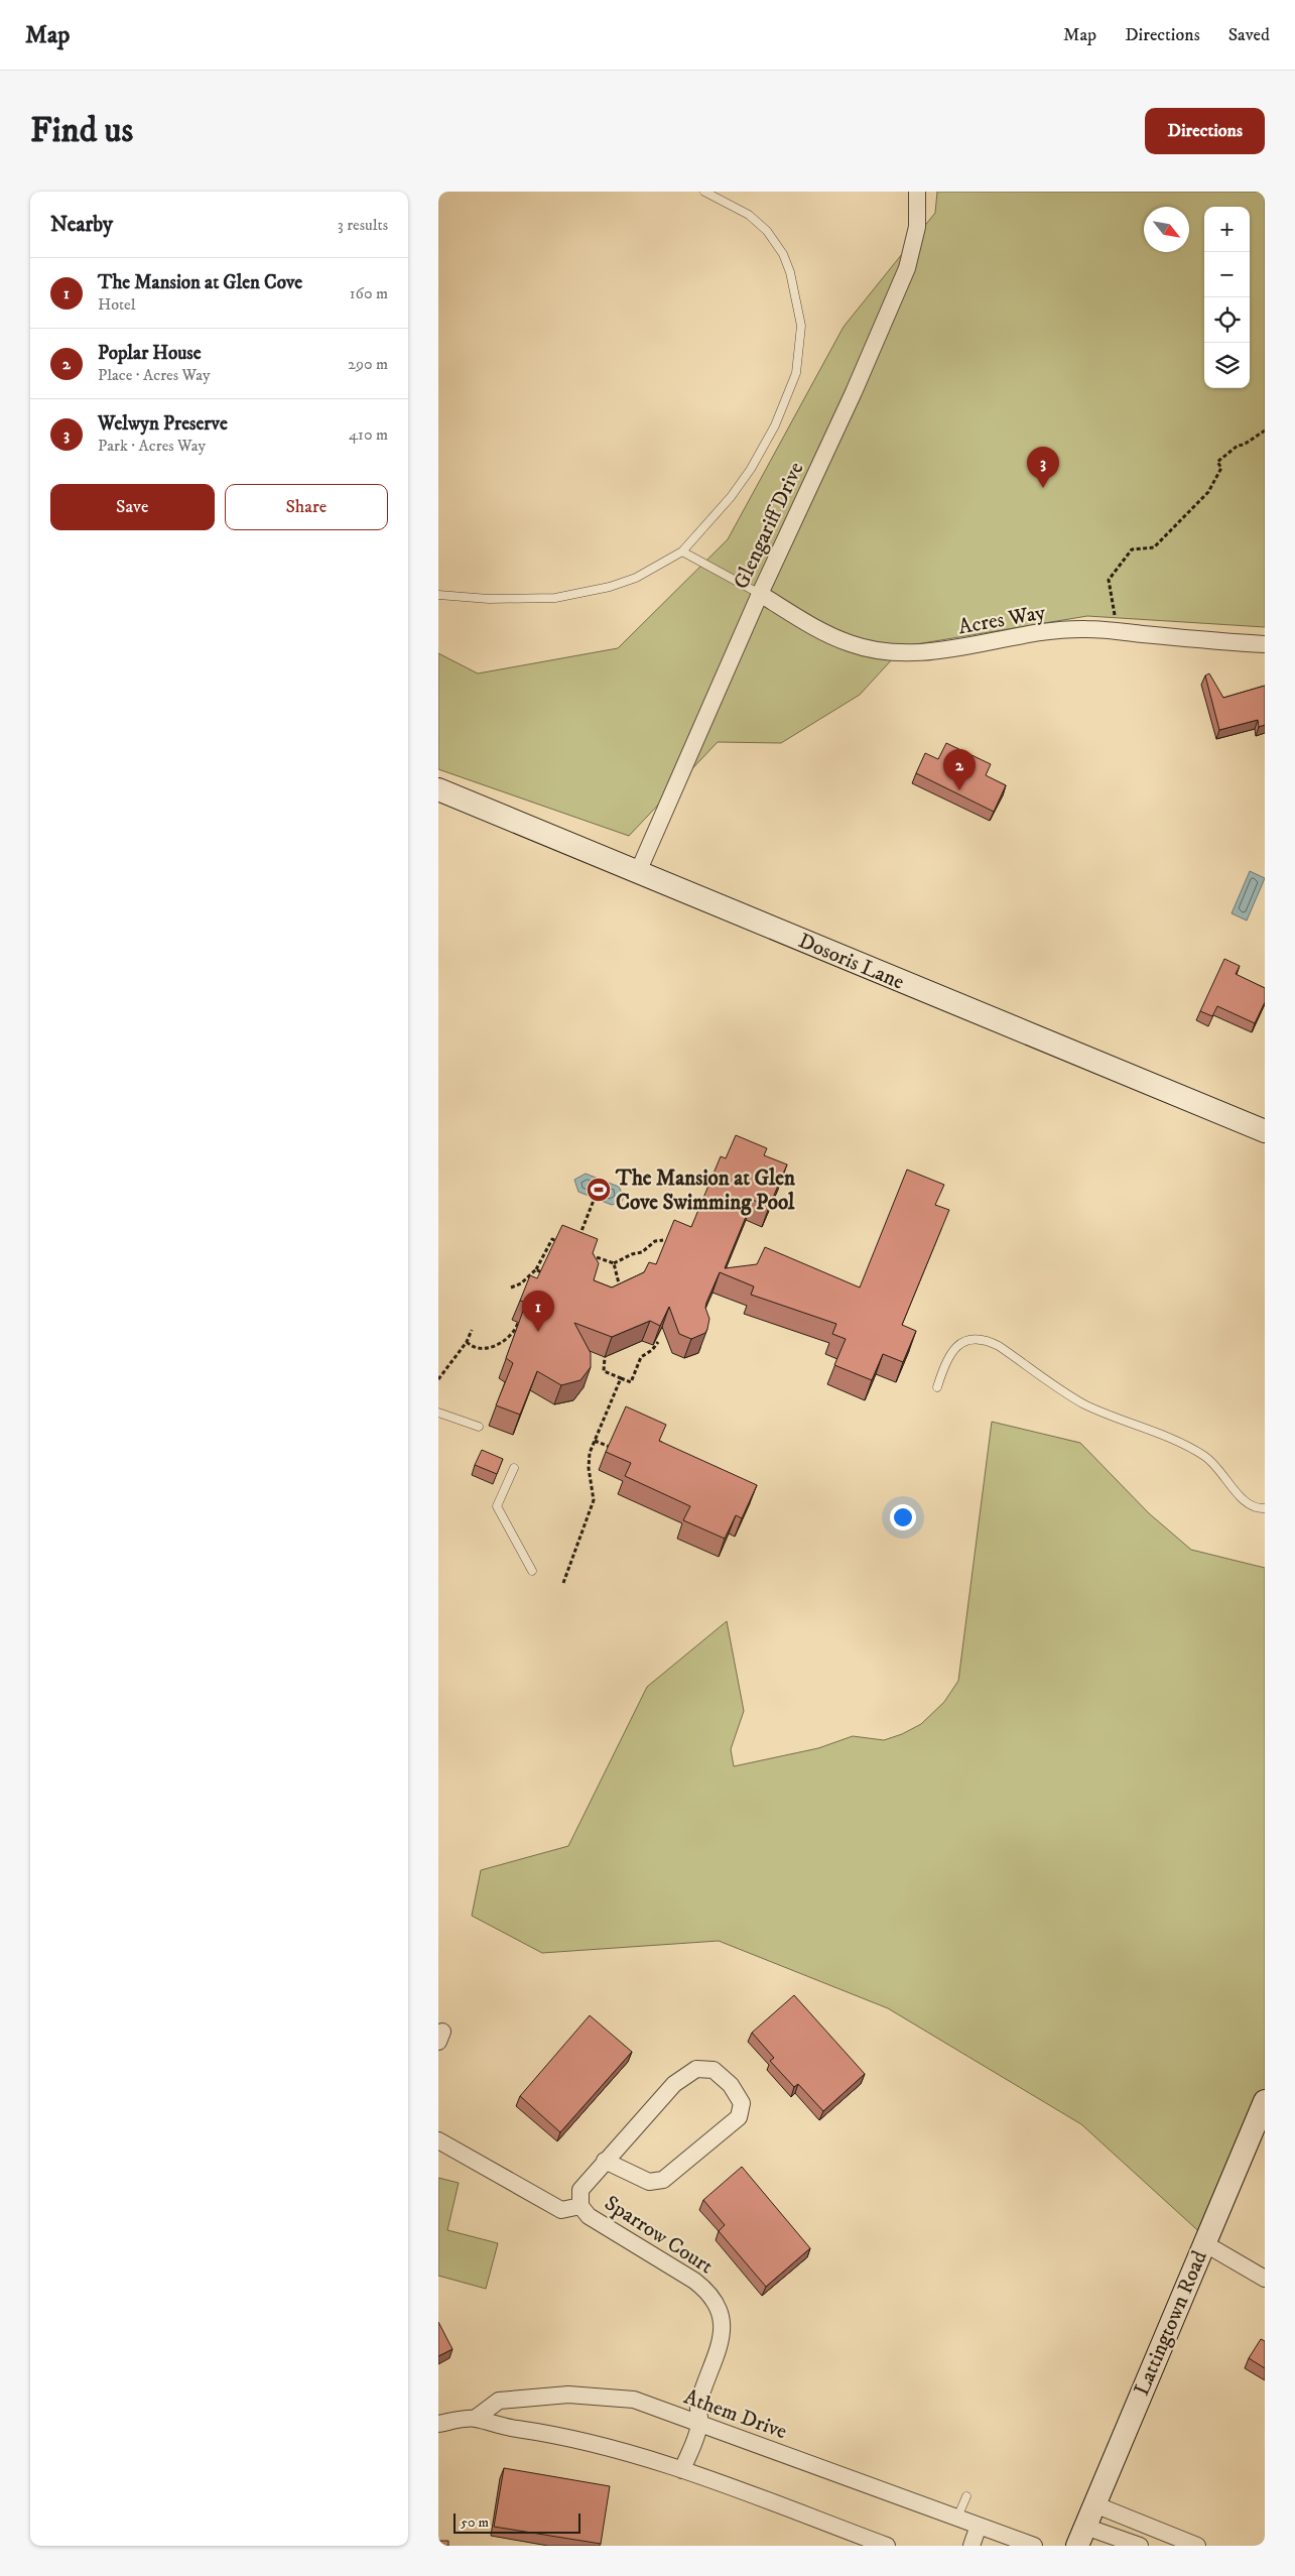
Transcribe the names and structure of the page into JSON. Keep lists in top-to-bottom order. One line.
{"streets":{"street":["Glengariff Drive","Acres Way","Dosoris Lane","Sparrow Court","Lattingtown Road","Athem Drive"]},"crossings":[["Glengariff Drive","Acres Way"],["Glengariff Drive","Dosoris Lane"],["Sparrow Court","Athem Drive"]],"places":{"sports":["The Mansion at Glen Cove Swimming Pool"]},"scale_bar":"50 m","north":"bottom right","page":{"header":"Map","nav":["Map","Directions","Saved"],"buttons":["Directions",["Save","Share"]],"title":"Find us","heading":["Nearby","3 results"],"map_buttons":["+","−"],"list":[{"mark":"1","name":"The Mansion at Glen Cove","note":"Hotel","value":"160 m"},{"mark":"2","name":"Poplar House","note":"Place · Acres Way","value":"290 m"},{"mark":"3","name":"Welwyn Preserve","note":"Park · Acres Way","value":"410 m"}],"pins":["3","2","1"],"scale":"50 m"}}
